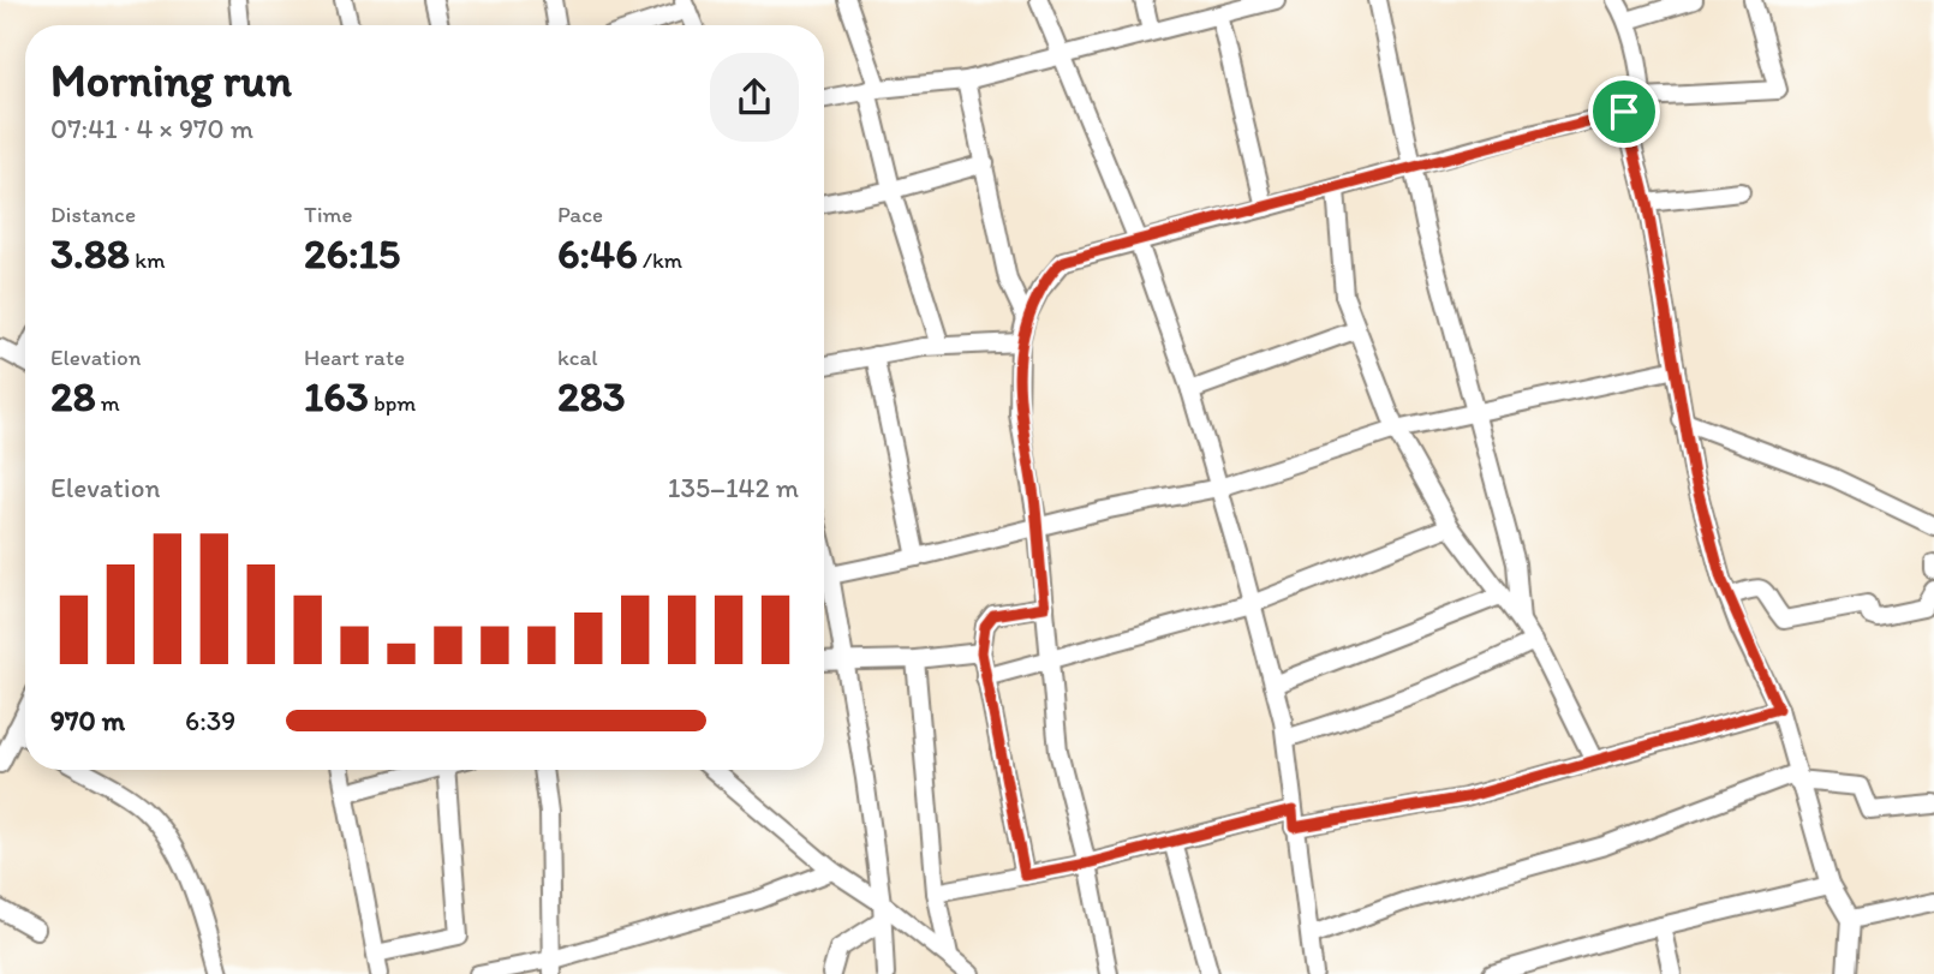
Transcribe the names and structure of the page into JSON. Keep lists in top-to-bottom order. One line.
{"page":{"heading":["Morning run","07:41 · 4 × 970 m"],"stats":[["Distance","3.88 km"],["Time","26:15"],["Pace","6:46 /km"],["Elevation","28 m"],["Heart rate","163 bpm"],["kcal","283"]],"chart":["Elevation","135–142 m"],"list":[{"name":"970 m","note":"6:39"}]}}
